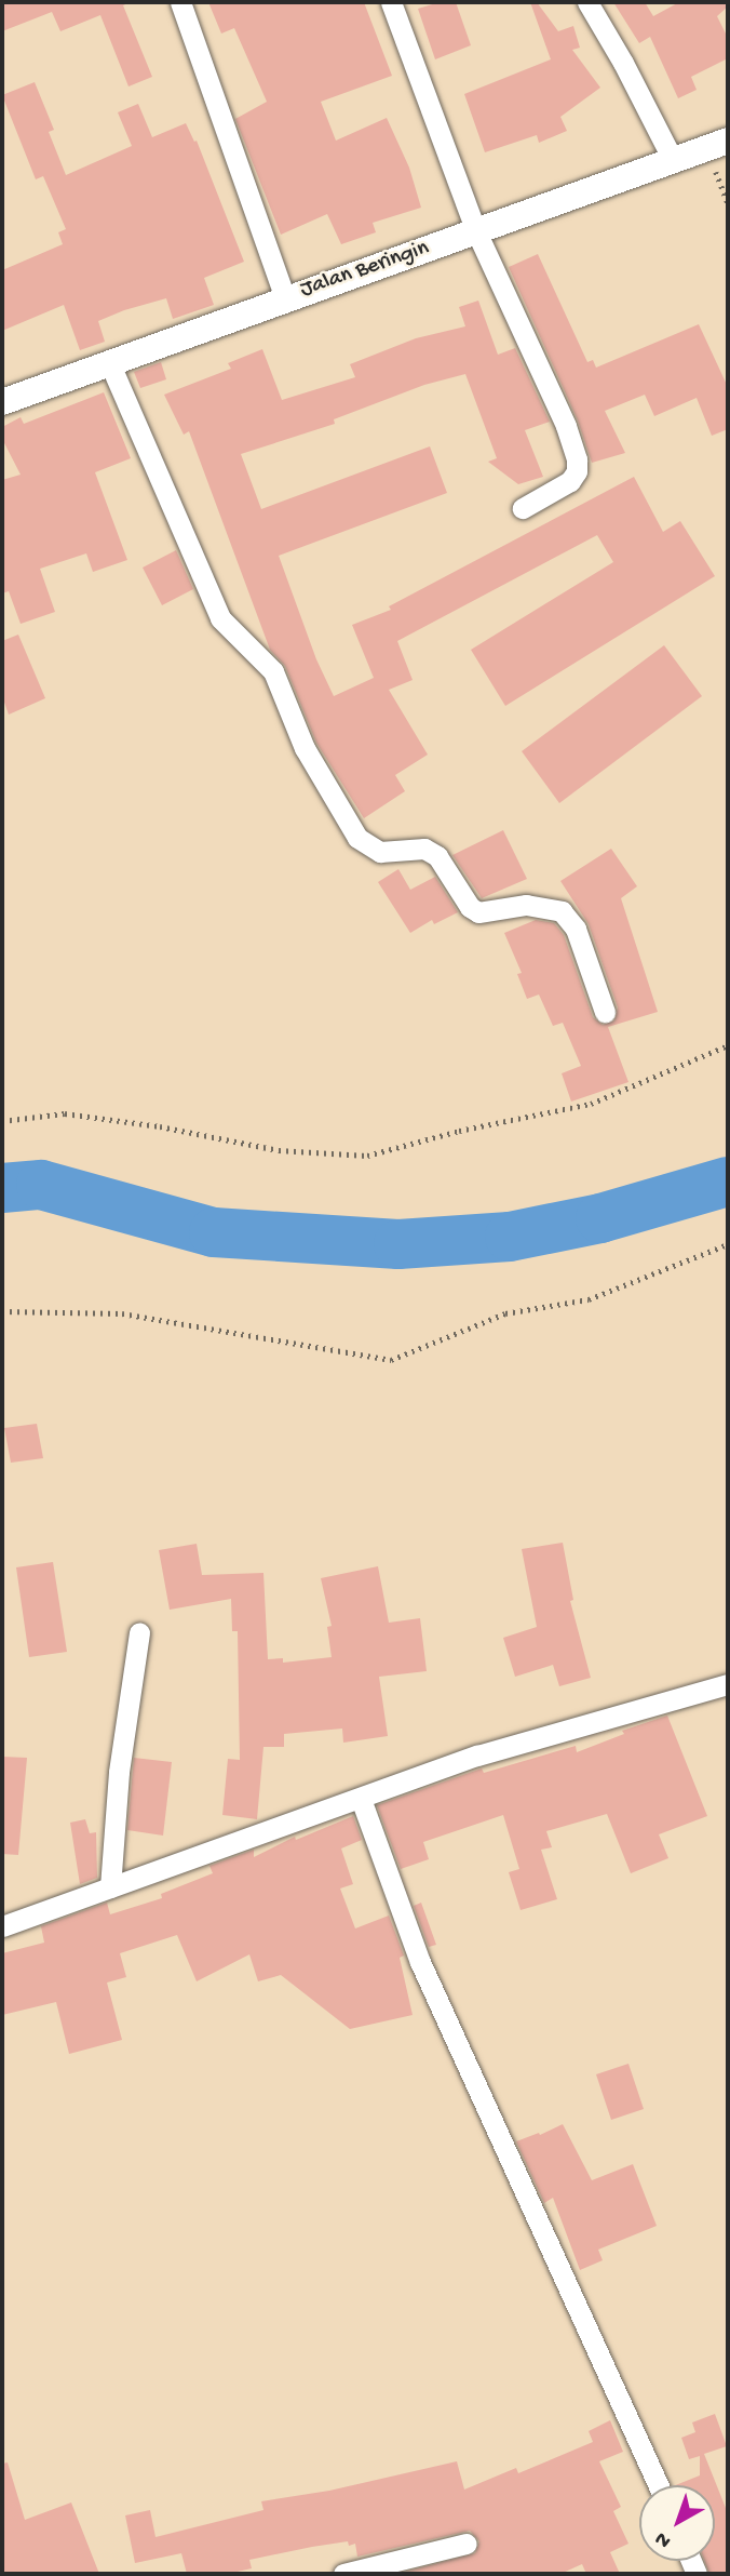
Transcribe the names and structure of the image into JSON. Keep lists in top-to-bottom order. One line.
{"streets":{"street":["Jalan Beringin"]},"north":"bottom left"}
